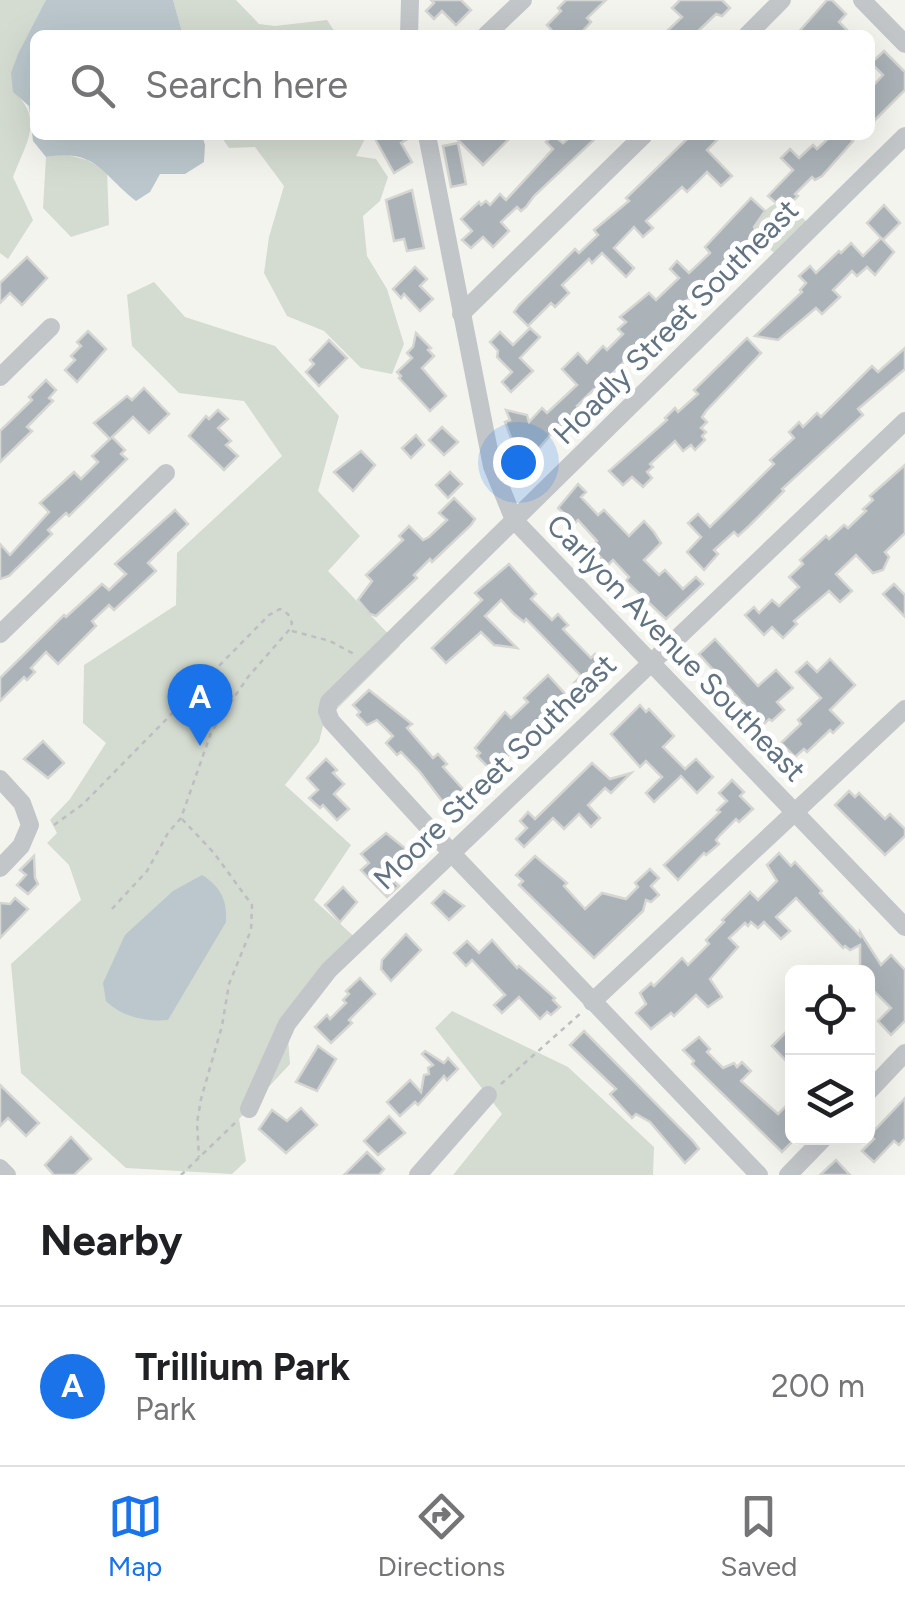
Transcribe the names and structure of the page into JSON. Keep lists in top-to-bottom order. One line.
{"streets":{"street":["Hoadly Street Southeast","Carlyon Avenue Southeast","Moore Street Southeast"]},"crossings":[["Hoadly Street Southeast","Carlyon Avenue Southeast"],["Hoadly Street Southeast","Moore Street Southeast"],["Carlyon Avenue Southeast","Moore Street Southeast"]],"page":{"search":"Search here","pins":"A","heading":"Nearby","list":[{"mark":"A","name":"Trillium Park","note":"Park","value":"200 m"}],"nav":["Map","Directions","Saved"]}}
